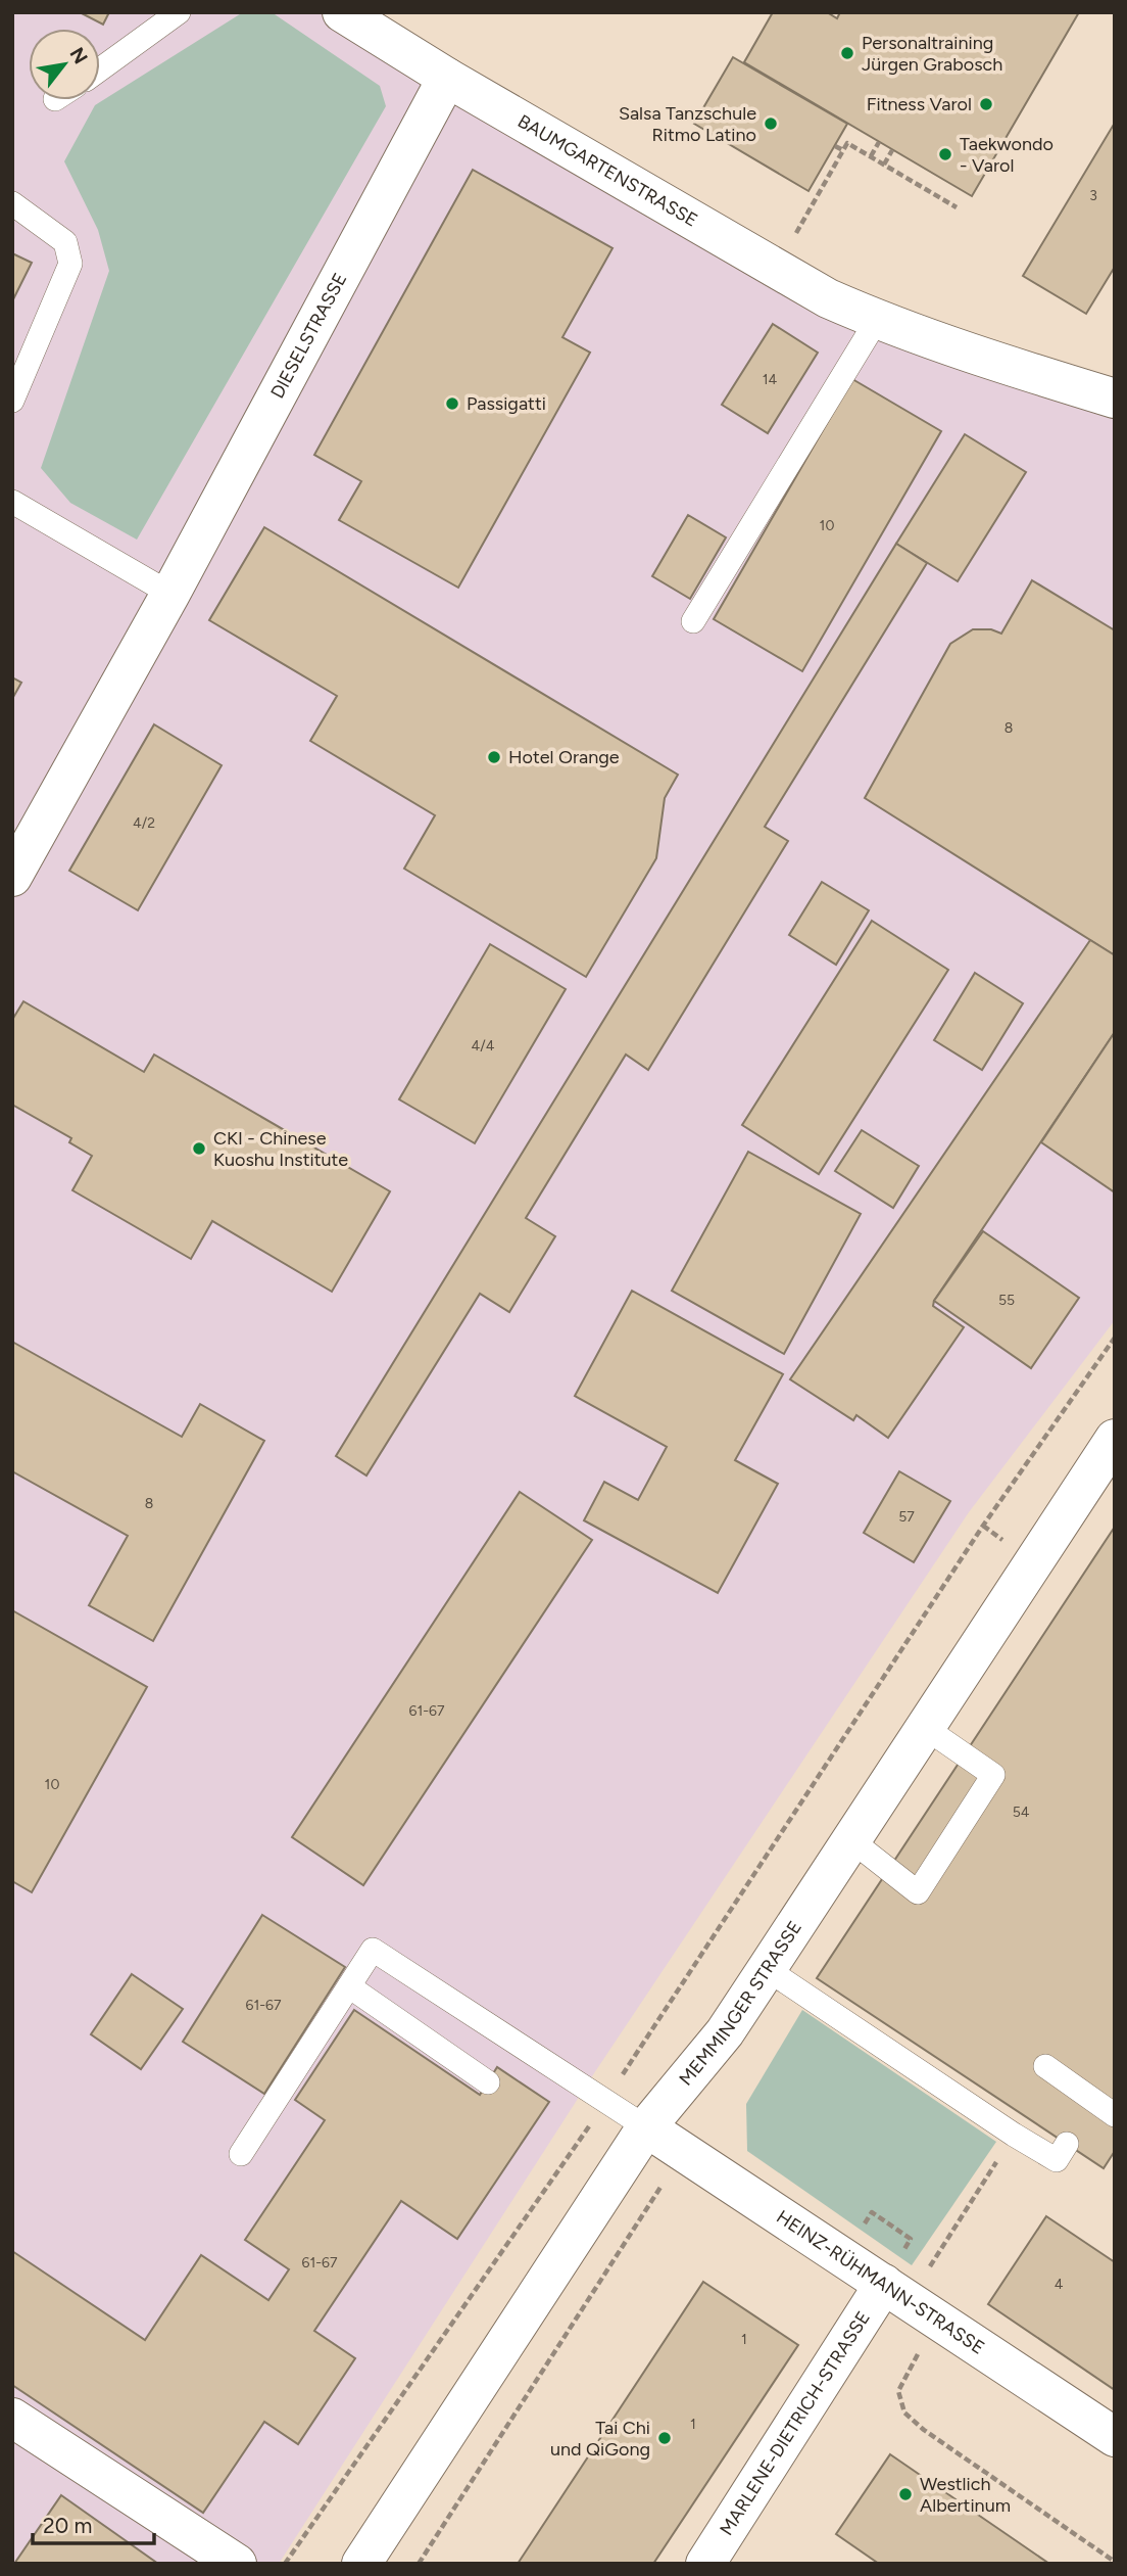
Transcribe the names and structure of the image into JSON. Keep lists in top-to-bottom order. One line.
{"streets":{"street":["BAUMGARTENSTRASSE","DIESELSTRASSE","MEMMINGER STRASSE","HEINZ-RÜHMANN-STRASSE","MARLENE-DIETRICH-STRASSE"]},"crossings":[["BAUMGARTENSTRASSE","DIESELSTRASSE"],["MEMMINGER STRASSE","HEINZ-RÜHMANN-STRASSE"],["HEINZ-RÜHMANN-STRASSE","MARLENE-DIETRICH-STRASSE"]],"places":["Personaltraining Jürgen Grabosch","Fitness Varol","Salsa Tanzschule Ritmo Latino","Taekwondo - Varol","Passigatti","Hotel Orange","CKI - Chinese Kuoshu Institute","Tai Chi und QiGong","Westlich Albertinum"],"house_numbers":["3","14","10","8","4/2","4/4","55","8","57","61-67","10","54","61-67","61-67","4","1","1"],"scale_bar":"20 m","north":"top right"}
